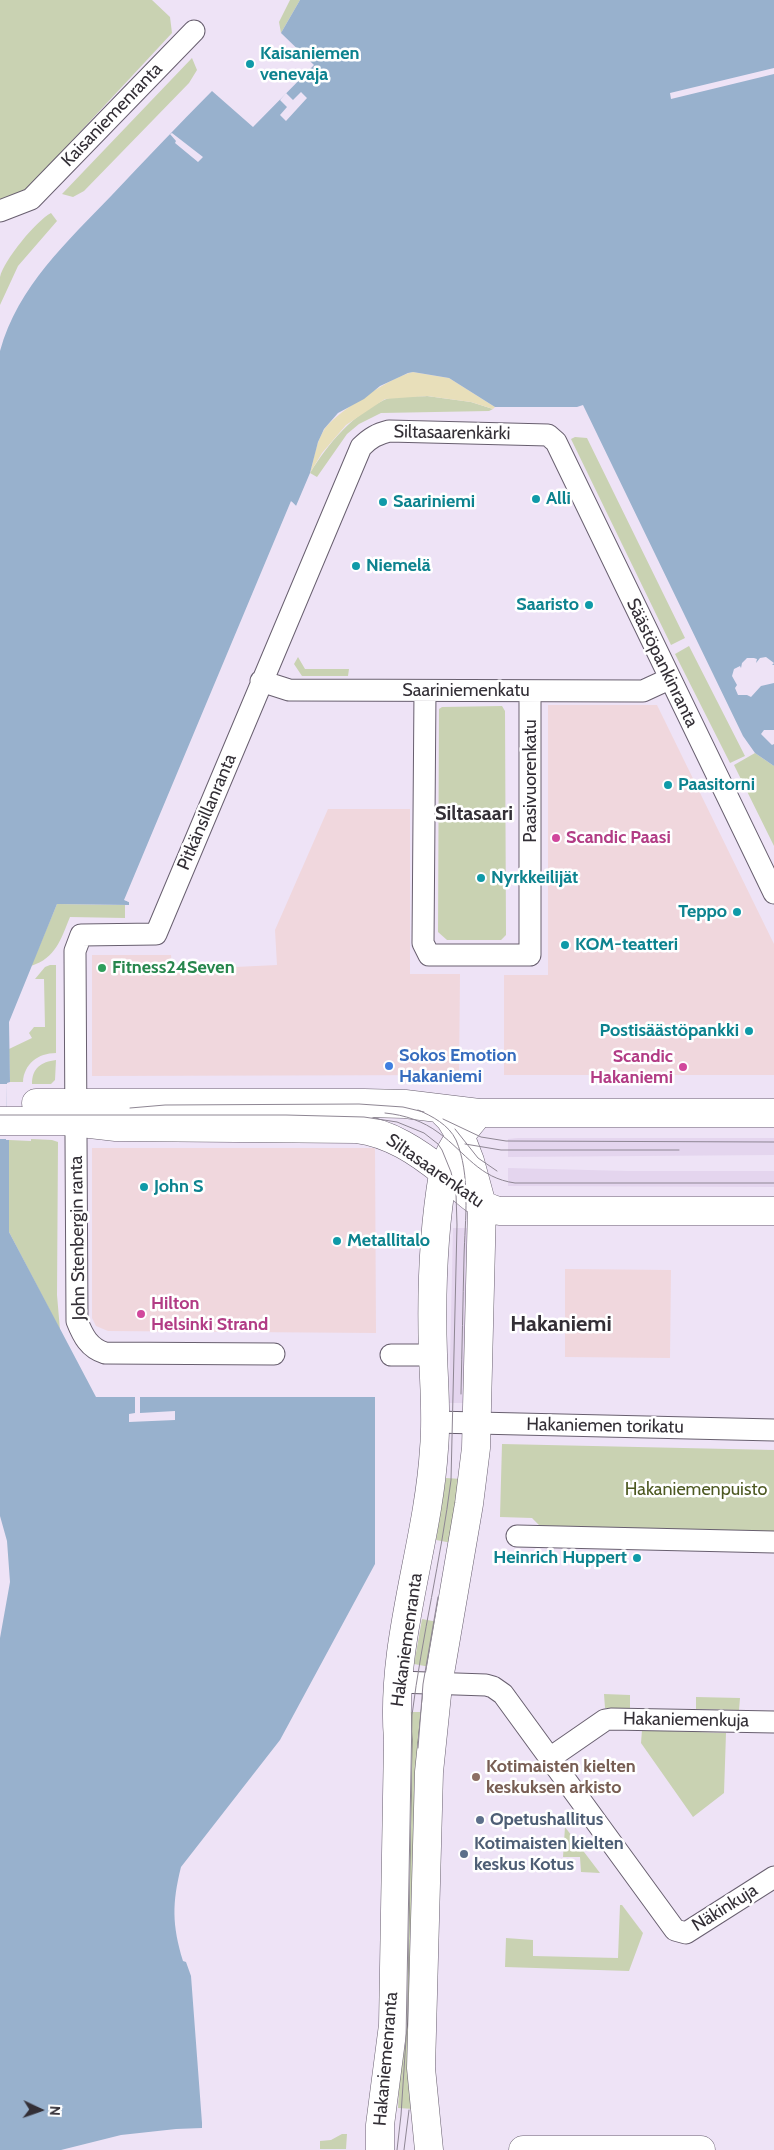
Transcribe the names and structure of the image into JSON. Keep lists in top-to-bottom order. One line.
{"streets":{"main road":["Siltasaarenkatu","Hakaniemenranta"],"street":["Kaisaniemenranta","Siltasaarenkärki","Säästöpankinranta","Saariniemenkatu","Paasivuorenkatu","Pitkänsillanranta","John Stenbergin ranta","Hakaniemen torikatu","Hakaniemenkuja","Näkinkuja"]},"crossings":[["Siltasaarenkärki","Säästöpankinranta"],["Siltasaarenkärki","Pitkänsillanranta"],["Säästöpankinranta","Saariniemenkatu"],["Saariniemenkatu","Paasivuorenkatu"],["Saariniemenkatu","Pitkänsillanranta"],["Pitkänsillanranta","Siltasaarenkatu"],["Pitkänsillanranta","John Stenbergin ranta"],["Siltasaarenkatu","John Stenbergin ranta"],["Siltasaarenkatu","Hakaniemenranta"],["Hakaniemen torikatu","Hakaniemenranta"],["Hakaniemenkuja","Näkinkuja"]],"districts":["Siltasaari","Hakaniemi"],"parks":["Hakaniemenpuisto"],"places":["Kaisaniemen venevaja","Alli","Saariniemi","Niemelä","Saaristo","Paasitorni","Scandic Paasi","Nyrkkeilijät","Teppo","KOM-teatteri","Fitness24Seven","Postisäästöpankki","Sokos Emotion Hakaniemi","Scandic Hakaniemi","John S","Metallitalo","Hilton Helsinki Strand","Heinrich Huppert","Kotimaisten kielten keskuksen arkisto","Opetushallitus","Kotimaisten kielten keskus Kotus"],"north":"right"}
